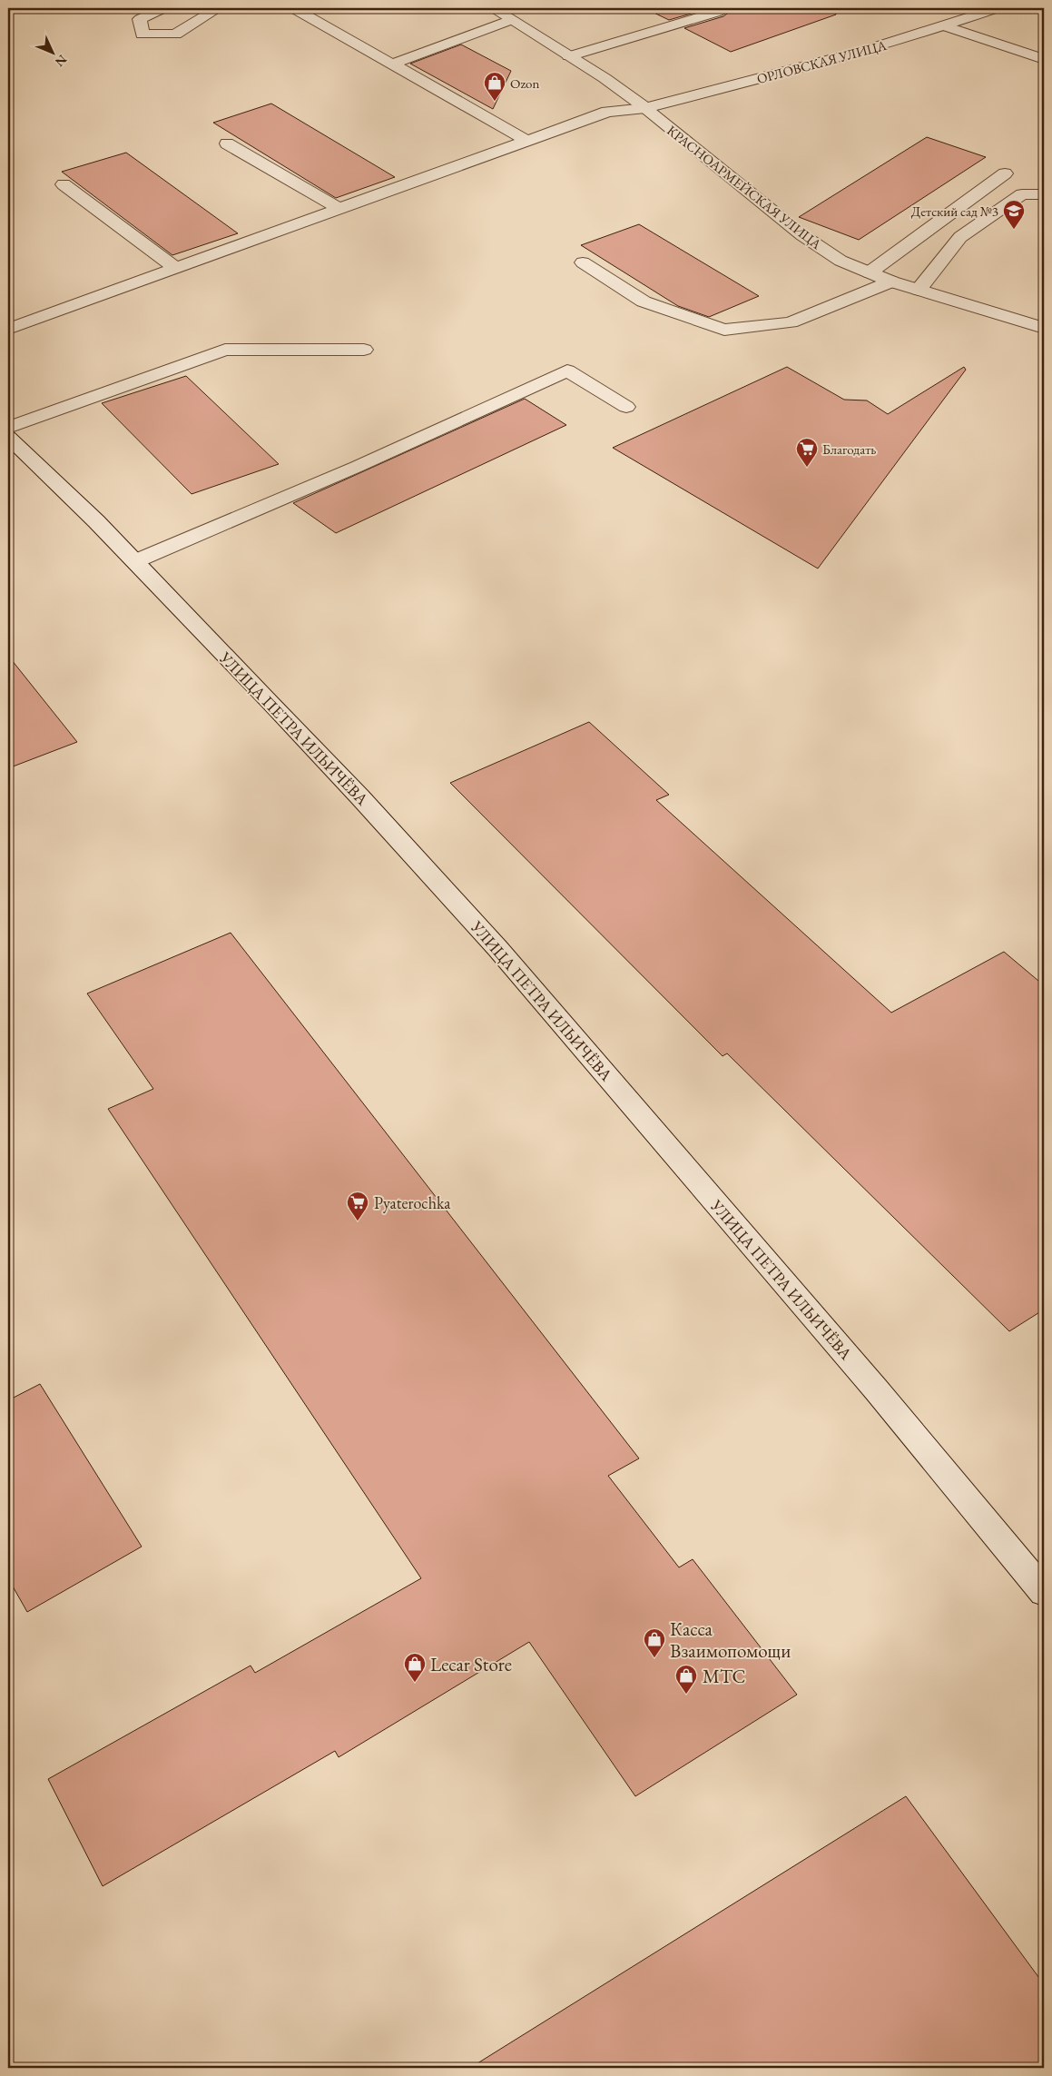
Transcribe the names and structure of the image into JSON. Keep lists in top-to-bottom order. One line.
{"streets":{"street":["ОРЛОВСКАЯ УЛИЦА","КРАСНОАРМЕЙСКАЯ УЛИЦА","УЛИЦА ПЕТРА ИЛЬИЧЁВА"]},"crossings":[["ОРЛОВСКАЯ УЛИЦА","КРАСНОАРМЕЙСКАЯ УЛИЦА"]],"places":{"shop":["Ozon","Касса Взаимопомощи","Lecar Store","МТС"],"school or university":["Детский сад №3"],"supermarket":["Благодать","Pyaterochka"]},"north":"bottom right"}
